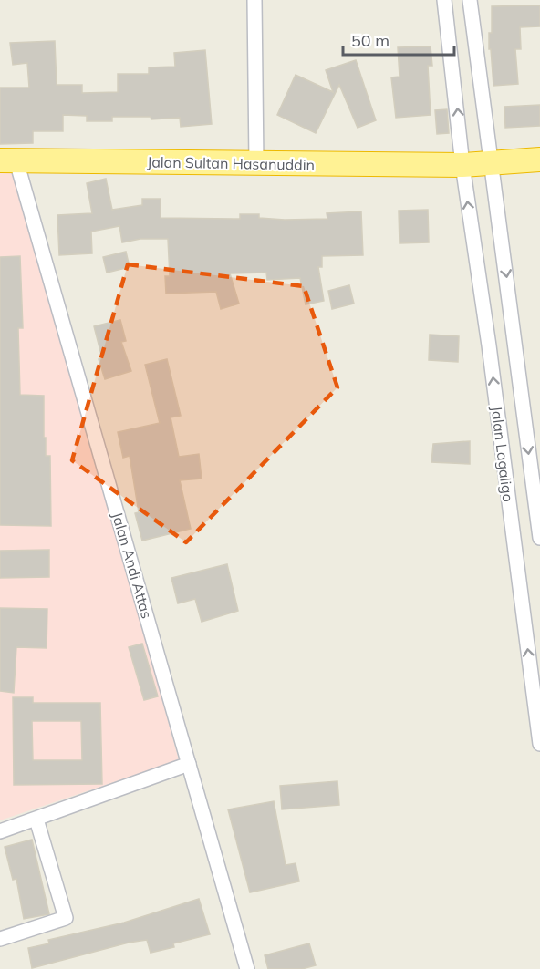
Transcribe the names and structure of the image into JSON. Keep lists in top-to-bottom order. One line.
{"streets":{"highway":["Jalan Sultan Hasanuddin"],"street":["Jalan Lagaligo","Jalan Andi Attas"]},"crossings":[["Jalan Sultan Hasanuddin","Jalan Lagaligo"],["Jalan Sultan Hasanuddin","Jalan Andi Attas"]],"scale_bar":"50 m"}
